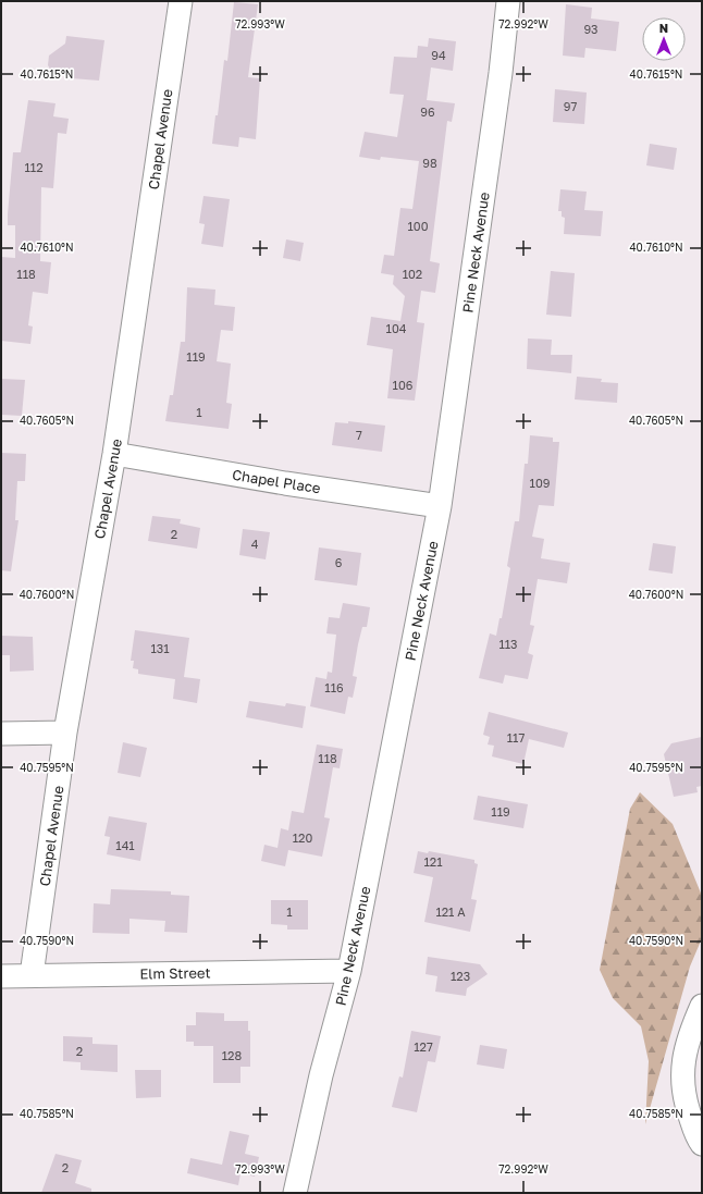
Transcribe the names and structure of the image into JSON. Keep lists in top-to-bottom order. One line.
{"streets":{"street":["Chapel Avenue","Pine Neck Avenue","Chapel Place","Elm Street"]},"crossings":[["Chapel Avenue","Chapel Place"],["Chapel Avenue","Elm Street"],["Pine Neck Avenue","Chapel Place"],["Pine Neck Avenue","Elm Street"]],"house_numbers":["93","94","97","96","98","112","100","118","102","104","119","106","1","7","109","2","4","6","113","131","116","117","118","119","120","141","121","1","121 A","123","127","2","128","2"],"north":"top","coordinates":["72.993°W","72.992°W","40.7615°N","40.7610°N","40.7605°N","40.7600°N","40.7595°N","40.7590°N","40.7585°N"]}
